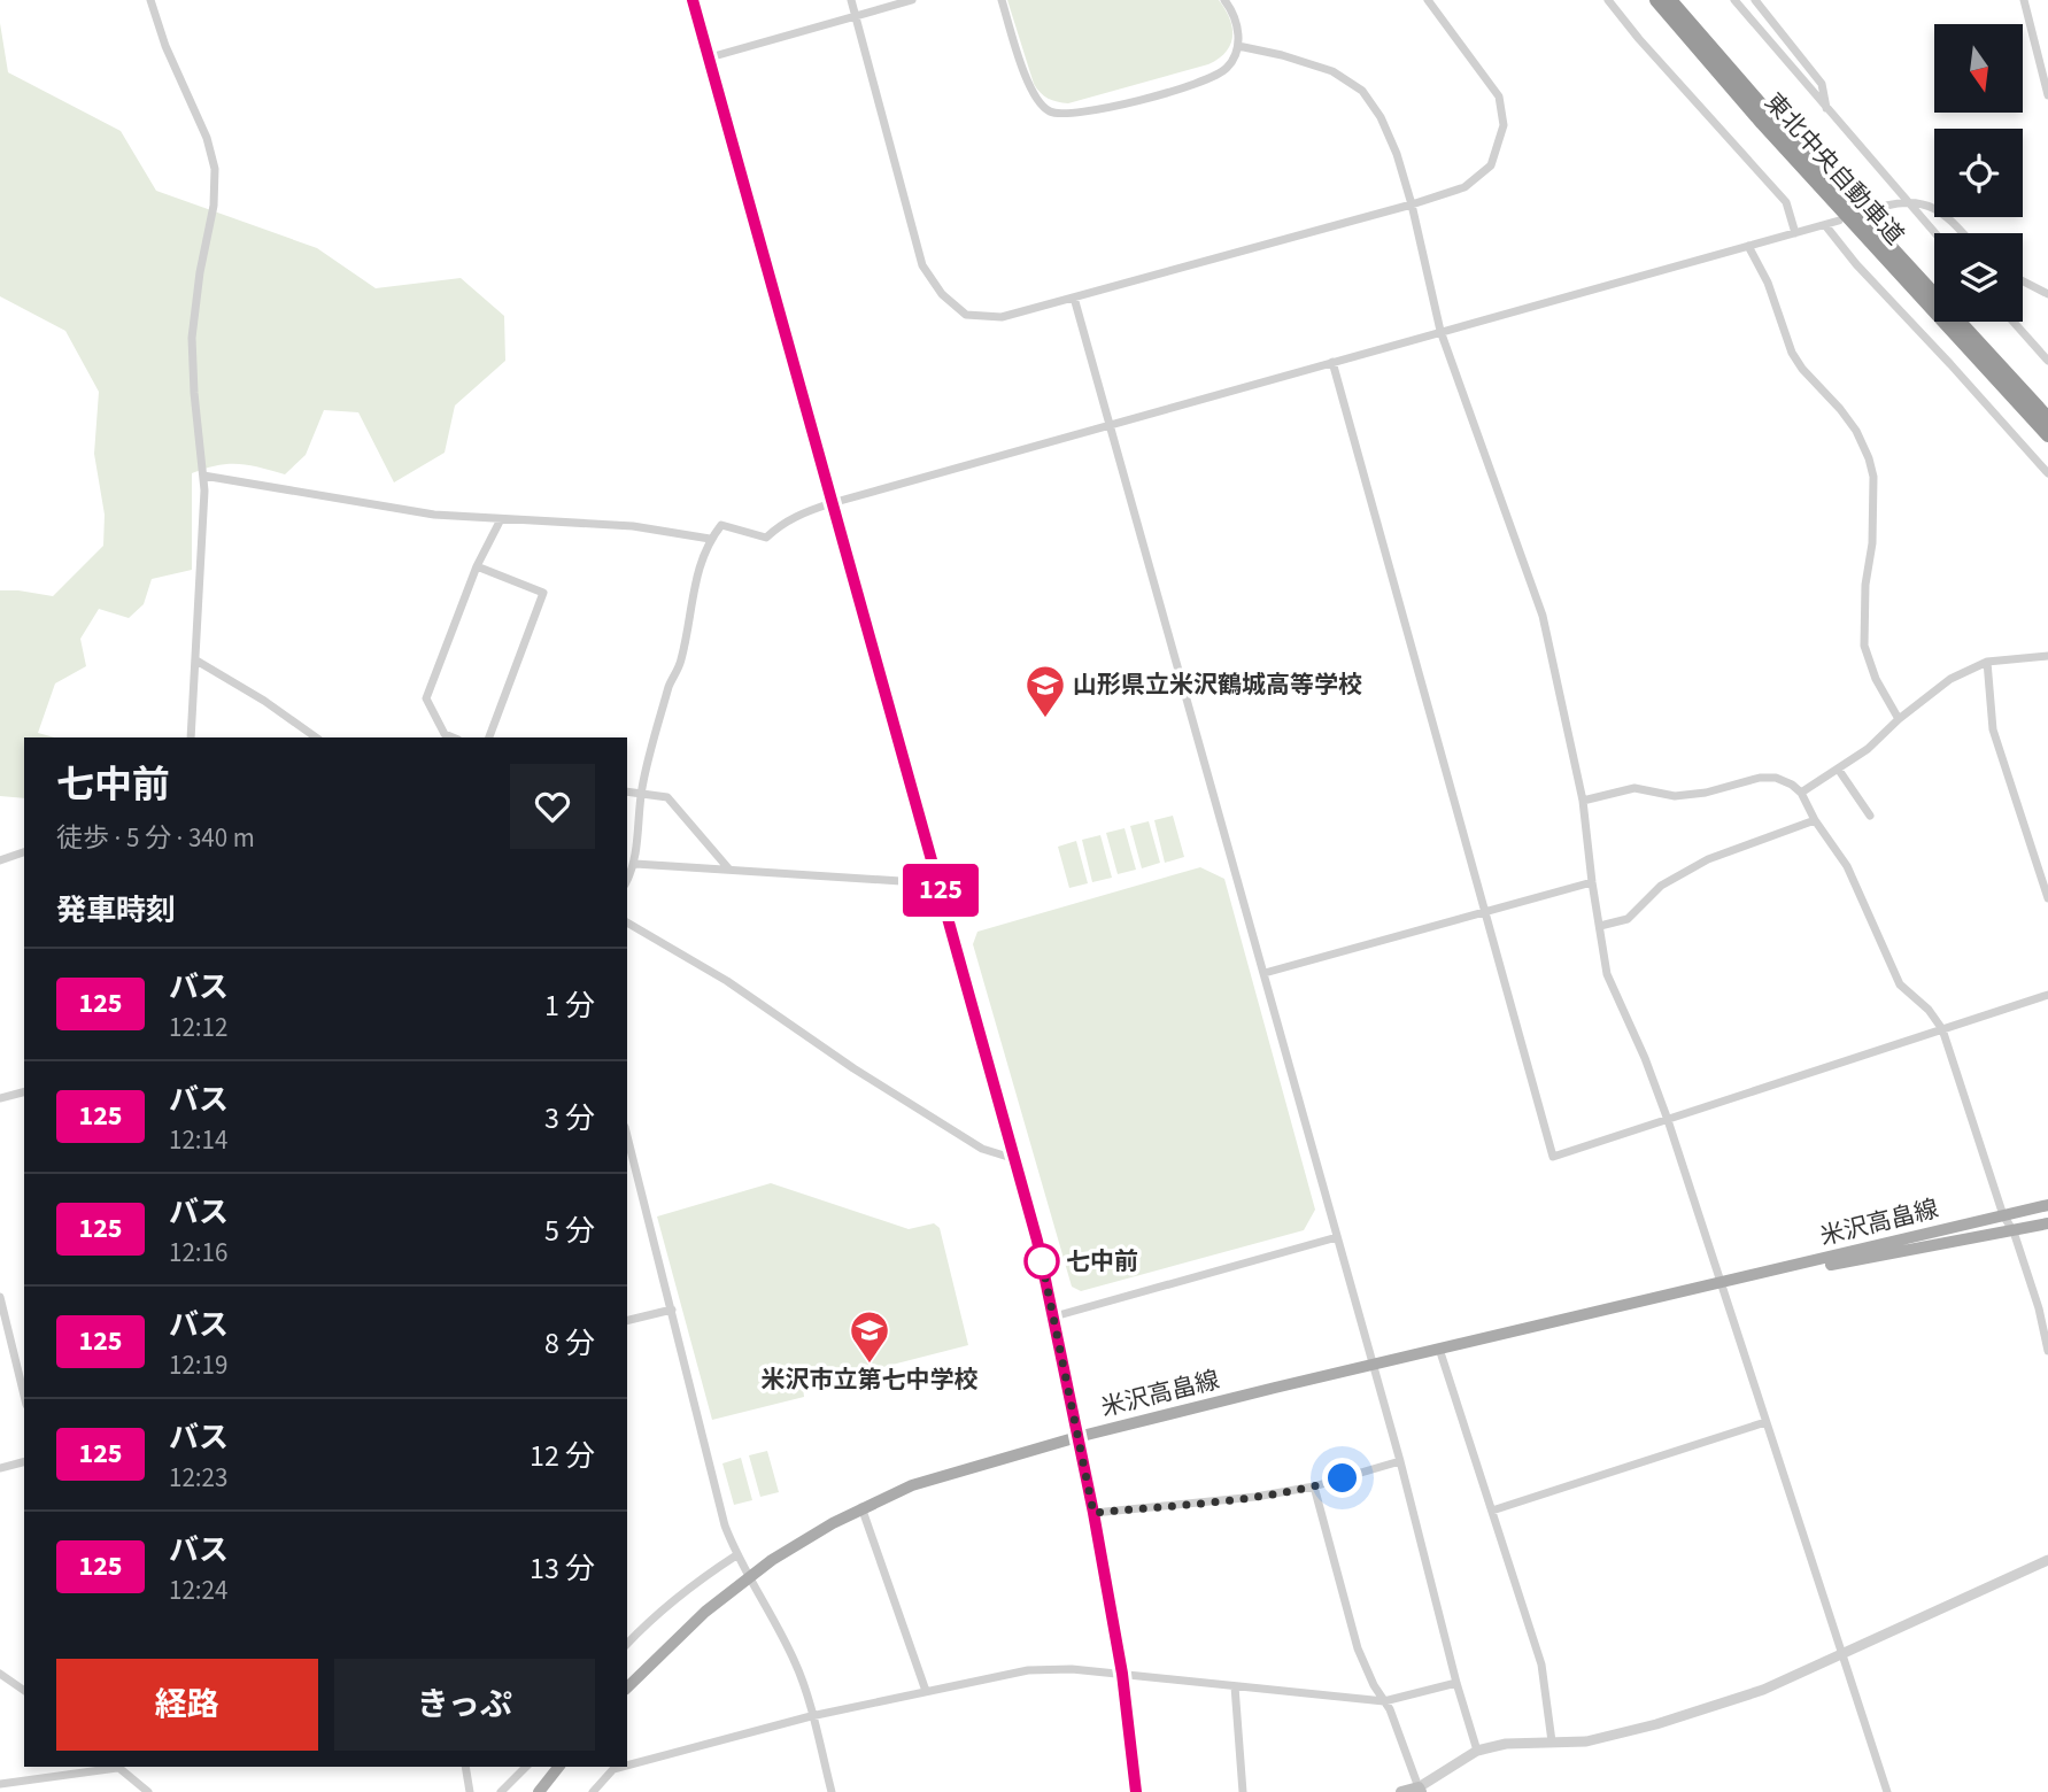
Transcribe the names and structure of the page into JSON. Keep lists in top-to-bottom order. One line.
{"streets":{"highway":["東北中央自動車道"],"main road":["米沢高畠線"]},"places":{"school or university":["山形県立米沢鶴城高等学校","米沢市立第七中学校"],"other":["七中前"]},"lines":["bus line 125"],"north":"bottom","page":{"on_map":"125","heading":[["七中前","徒歩 · 5 分 · 340 m"],"発車時刻"],"list":[{"mark":"125","name":"バス","note":"12:12","value":"1 分"},{"mark":"125","name":"バス","note":"12:14","value":"3 分"},{"mark":"125","name":"バス","note":"12:16","value":"5 分"},{"mark":"125","name":"バス","note":"12:19","value":"8 分"},{"mark":"125","name":"バス","note":"12:23","value":"12 分"},{"mark":"125","name":"バス","note":"12:24","value":"13 分"}],"buttons":["経路","きっぷ"]}}
